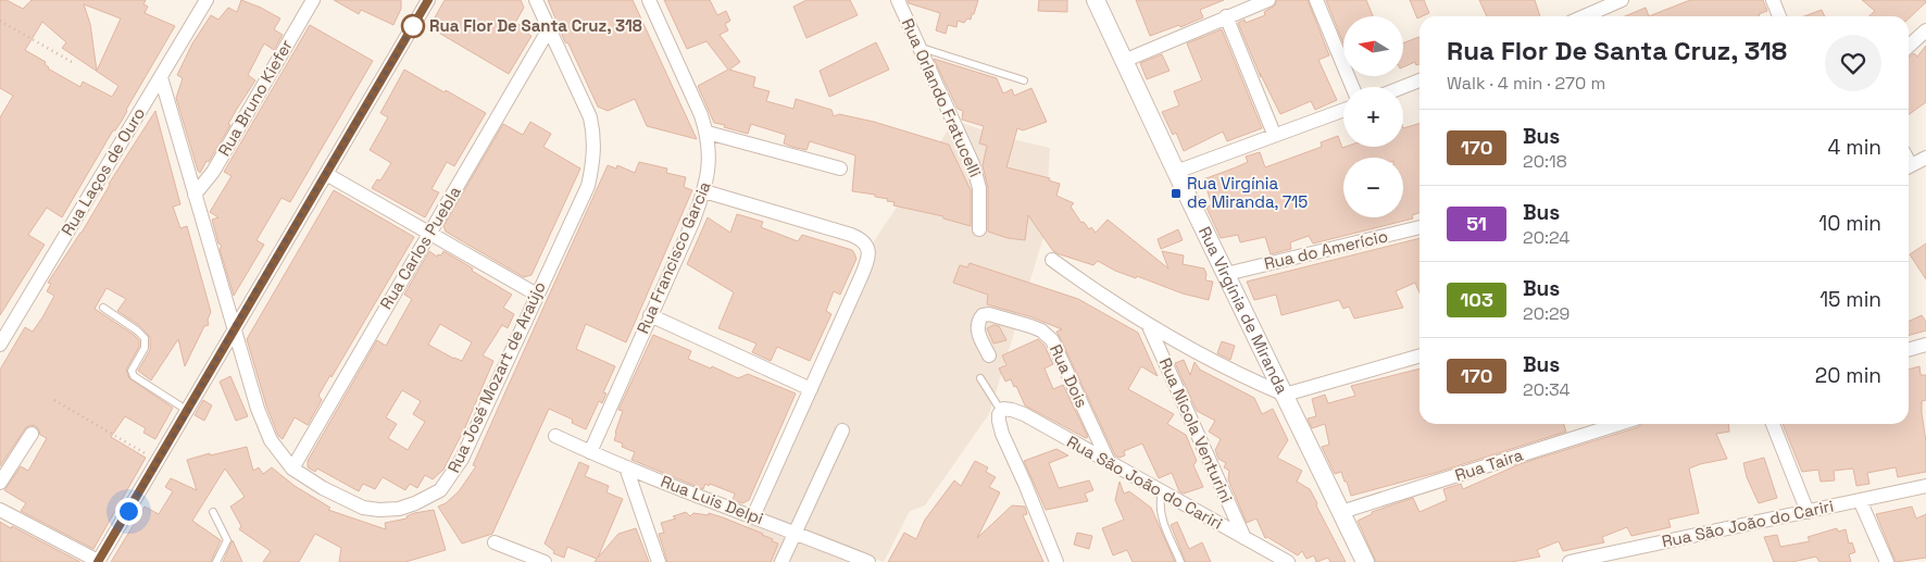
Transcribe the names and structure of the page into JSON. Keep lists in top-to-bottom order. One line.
{"streets":{"street":["Rua Bruno Kiefer","Rua Orlando Fratucelli","Rua Laços de Ouro","Rua Carlos Puebla","Rua do Amerício","Rua Francisco Garcia","Rua Virgínia de Miranda","Rua Dois","Rua José Mozart de Araújo","Rua Nicola Venturini","Rua Taira","Rua São João do Cariri","Rua Luis Delpi"]},"crossings":[["Rua Bruno Kiefer","Rua José Mozart de Araújo"],["Rua Laços de Ouro","Rua José Mozart de Araújo"],["Rua Carlos Puebla","Rua José Mozart de Araújo"],["Rua do Amerício","Rua Virgínia de Miranda"],["Rua Francisco Garcia","Rua Luis Delpi"],["Rua Virgínia de Miranda","Rua Taira"],["Rua Dois","Rua São João do Cariri"],["Rua Nicola Venturini","Rua São João do Cariri"]],"places":{"other":["Rua Flor De Santa Cruz, 318"],"transit":["Rua Virgínia de Miranda, 715"]},"lines":["bus line 170"],"north":"left","page":{"map_buttons":["+","−"],"heading":["Rua Flor De Santa Cruz, 318","Walk · 4 min · 270 m"],"list":[{"mark":"170","name":"Bus","note":"20:18","value":"4 min"},{"mark":"51","name":"Bus","note":"20:24","value":"10 min"},{"mark":"103","name":"Bus","note":"20:29","value":"15 min"},{"mark":"170","name":"Bus","note":"20:34","value":"20 min"}]}}
